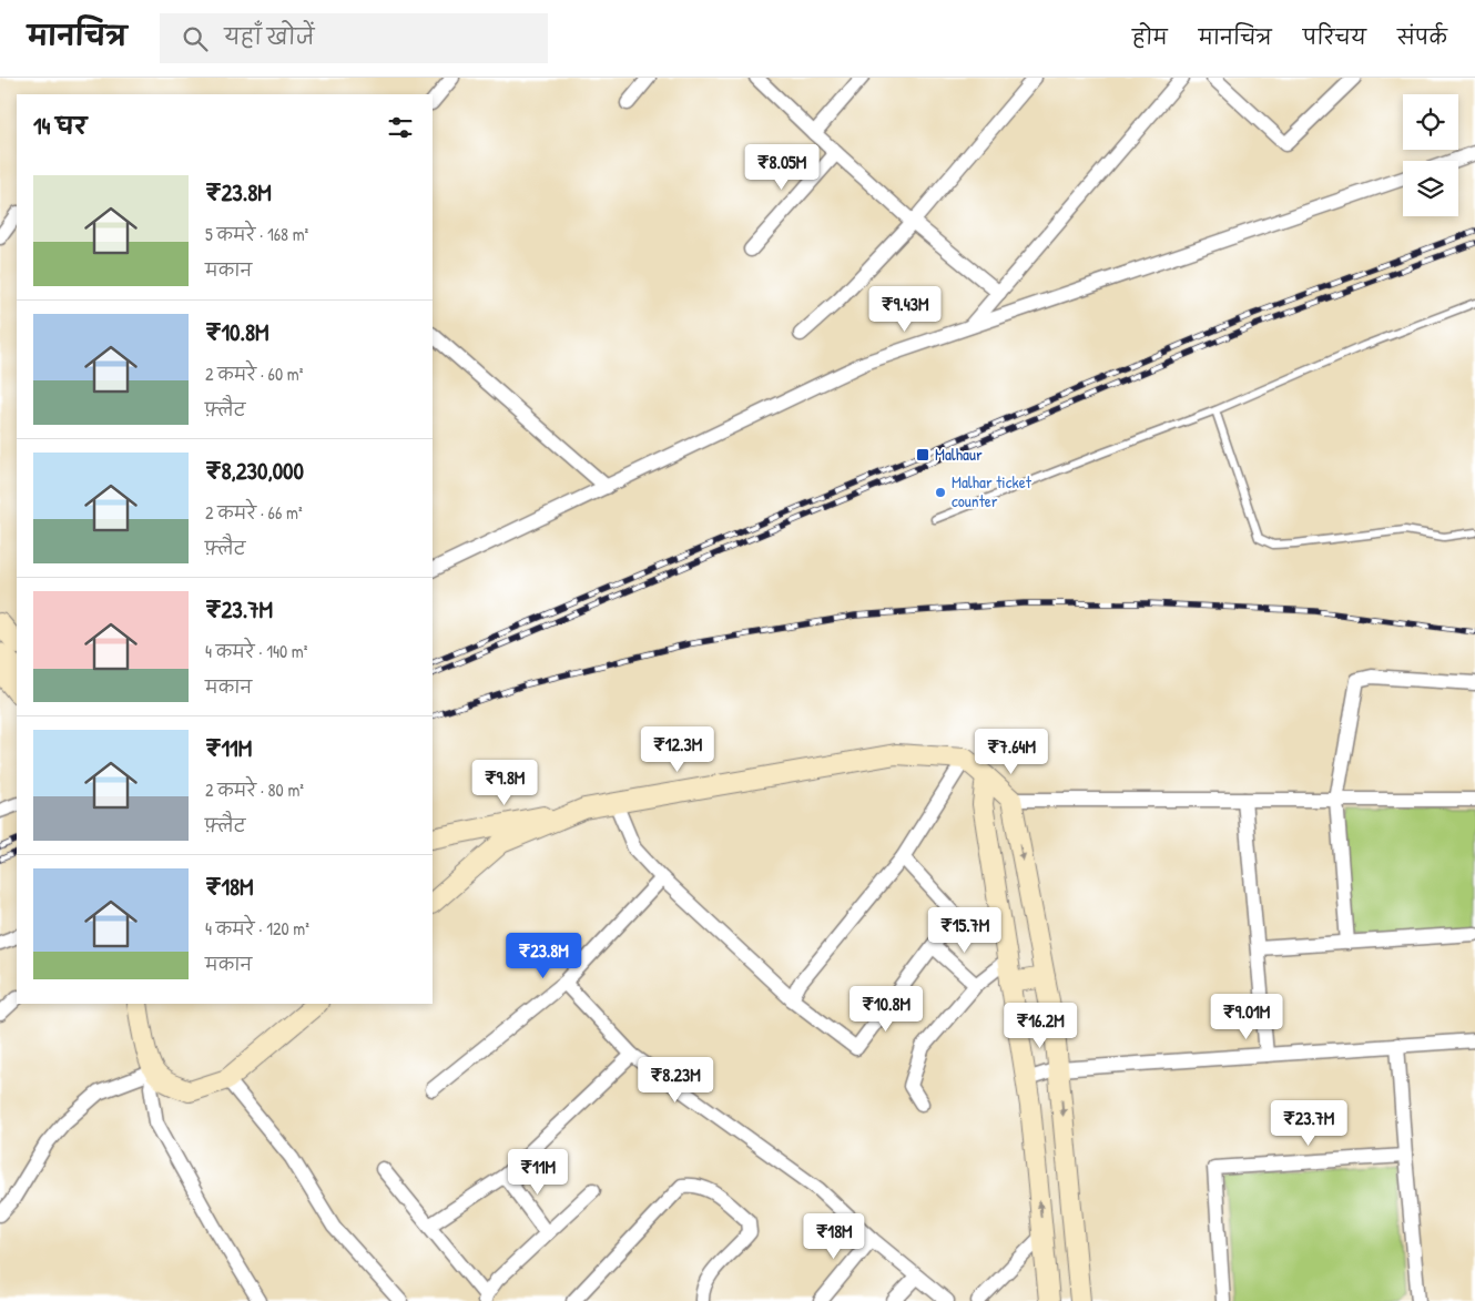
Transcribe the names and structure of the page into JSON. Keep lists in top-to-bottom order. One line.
{"places":{"transit":["Malhaur"],"other":["Malhar ticket counter"]},"page":{"header":"मानचित्र","search":"यहाँ खोजें","nav":["होम","मानचित्र","परिचय","संपर्क"],"heading":"14 घर","price":["₹8.05M","₹9.43M","₹12.3M","₹7.64M","₹9.8M","₹15.7M","₹23.8M","₹10.8M","₹9.01M","₹16.2M","₹8.23M","₹23.7M","₹11M","₹18M"],"list":[{"name":"₹23.8M","note":"5 कमरे · 168 m² · मकान"},{"name":"₹10.8M","note":"2 कमरे · 60 m² · फ़्लैट"},{"name":"₹8,230,000","note":"2 कमरे · 66 m² · फ़्लैट"},{"name":"₹23.7M","note":"4 कमरे · 140 m² · मकान"},{"name":"₹11M","note":"2 कमरे · 80 m² · फ़्लैट"},{"name":"₹18M","note":"4 कमरे · 120 m² · मकान"}]}}
